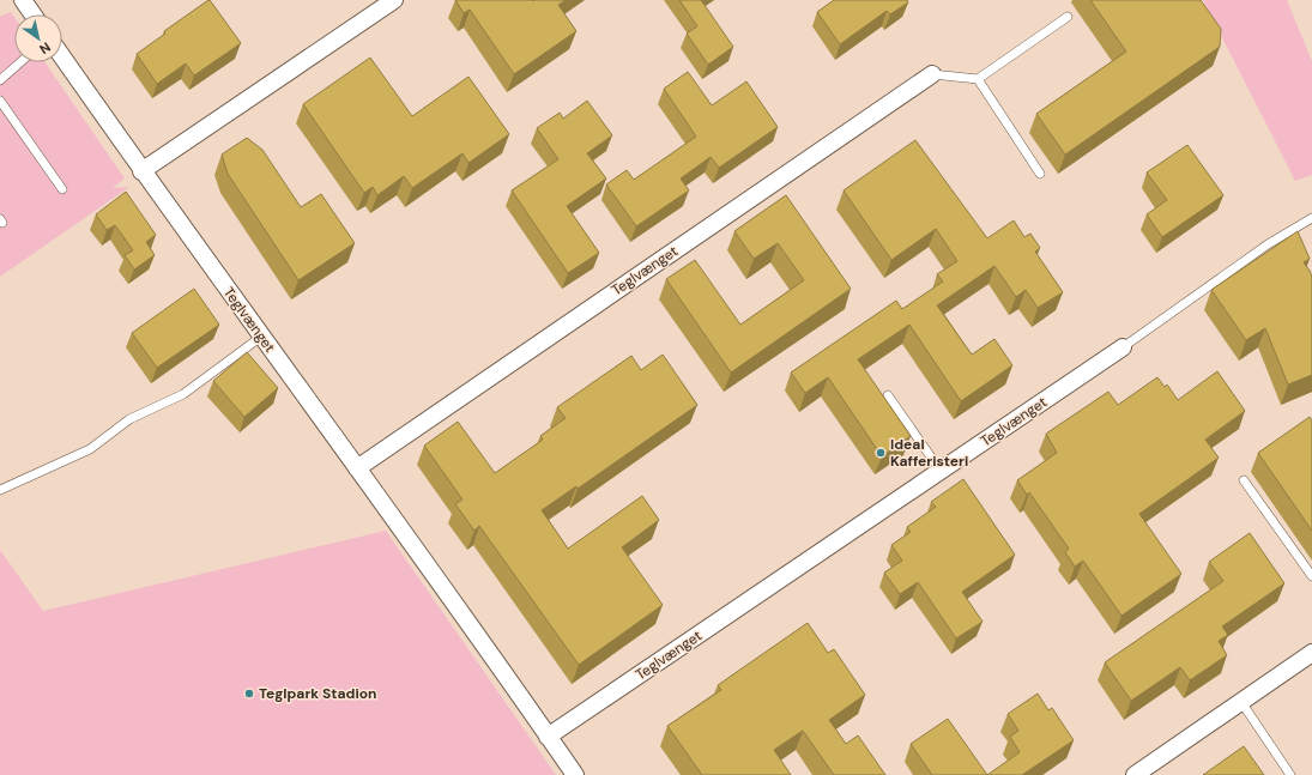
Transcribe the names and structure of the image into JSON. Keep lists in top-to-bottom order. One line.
{"streets":{"street":["Teglvænget"]},"places":["Ideal Kafferisteri","Teglpark Stadion"],"north":"bottom right"}
